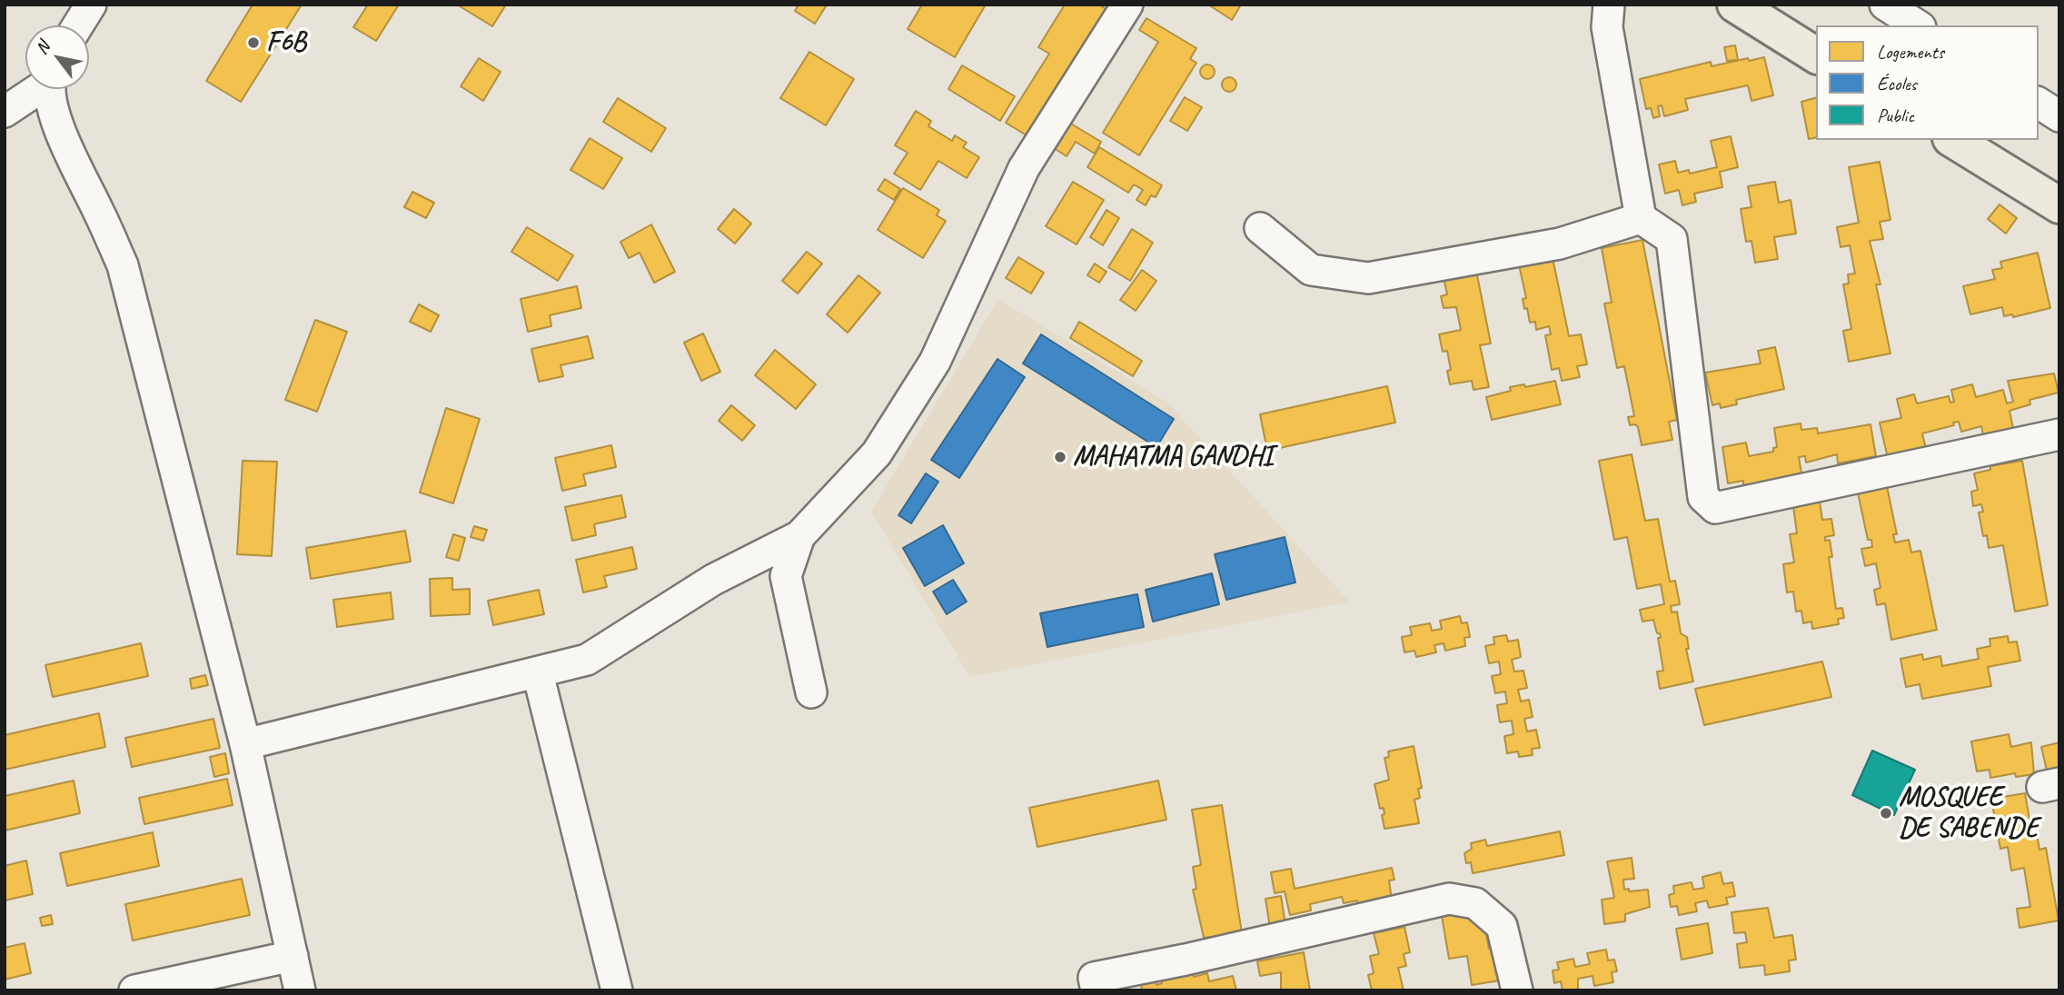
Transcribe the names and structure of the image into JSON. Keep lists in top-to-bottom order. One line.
{"places":["F6B","MAHATMA GANDHI","MOSQUEE DE SABENDE"],"legend":["Logements","Écoles","Public"],"north":"top left"}
